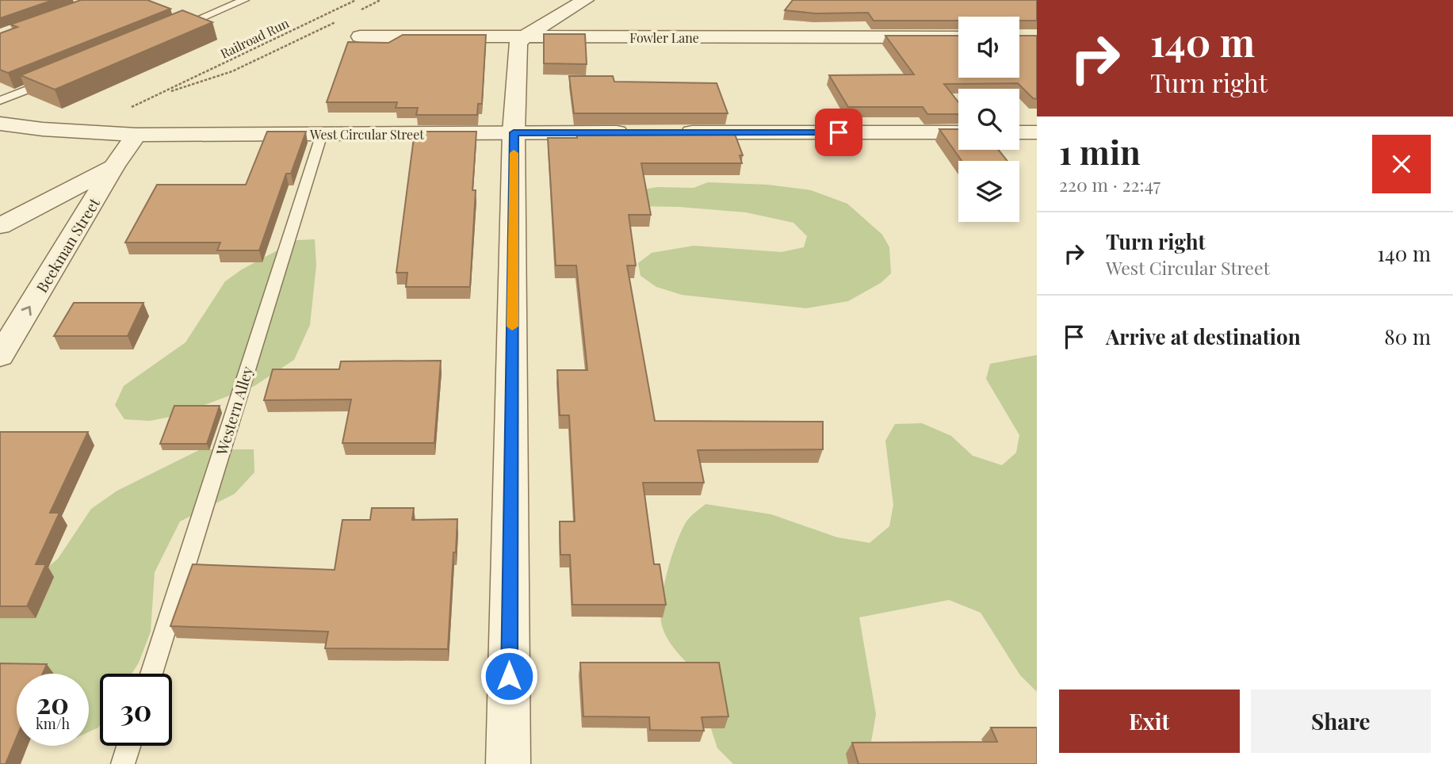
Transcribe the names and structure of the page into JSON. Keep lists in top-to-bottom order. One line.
{"streets":{"street":["Fowler Lane","West Circular Street","Beekman Street"],"lane":["Western Alley"],"path":["Railroad Run"]},"crossings":[["West Circular Street","Beekman Street"],["West Circular Street","Western Alley"]],"one_way":["Beekman Street"],"page":{"turn":["140 m","Turn right"],"heading":["1 min","220 m · 22:47"],"list":[{"name":"Turn right","note":"West Circular Street","value":"140 m"},{"name":"Arrive at destination","value":"80 m"}],"speed":"20 km/h","limit":"30","buttons":["Exit","Share"]}}
